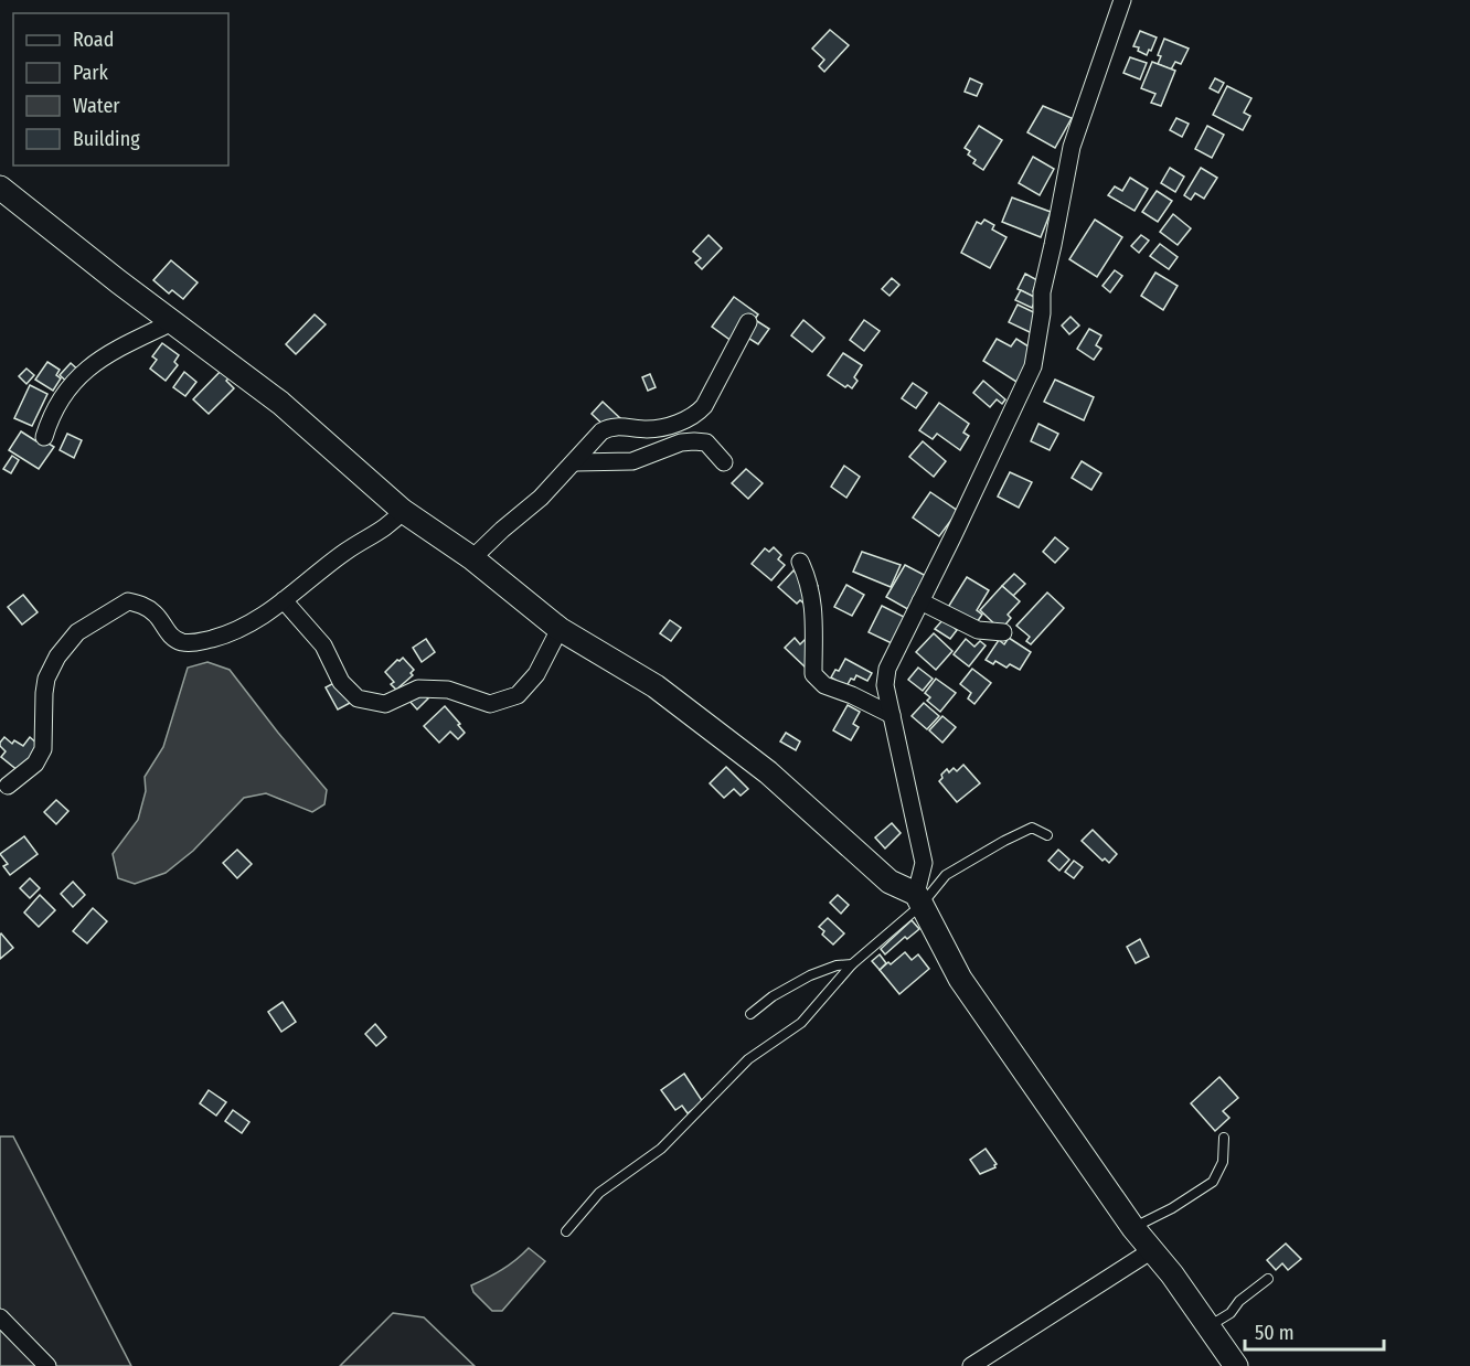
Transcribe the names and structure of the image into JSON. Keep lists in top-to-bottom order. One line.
{"legend":["Road","Park","Water","Building"],"scale_bar":"50 m"}
